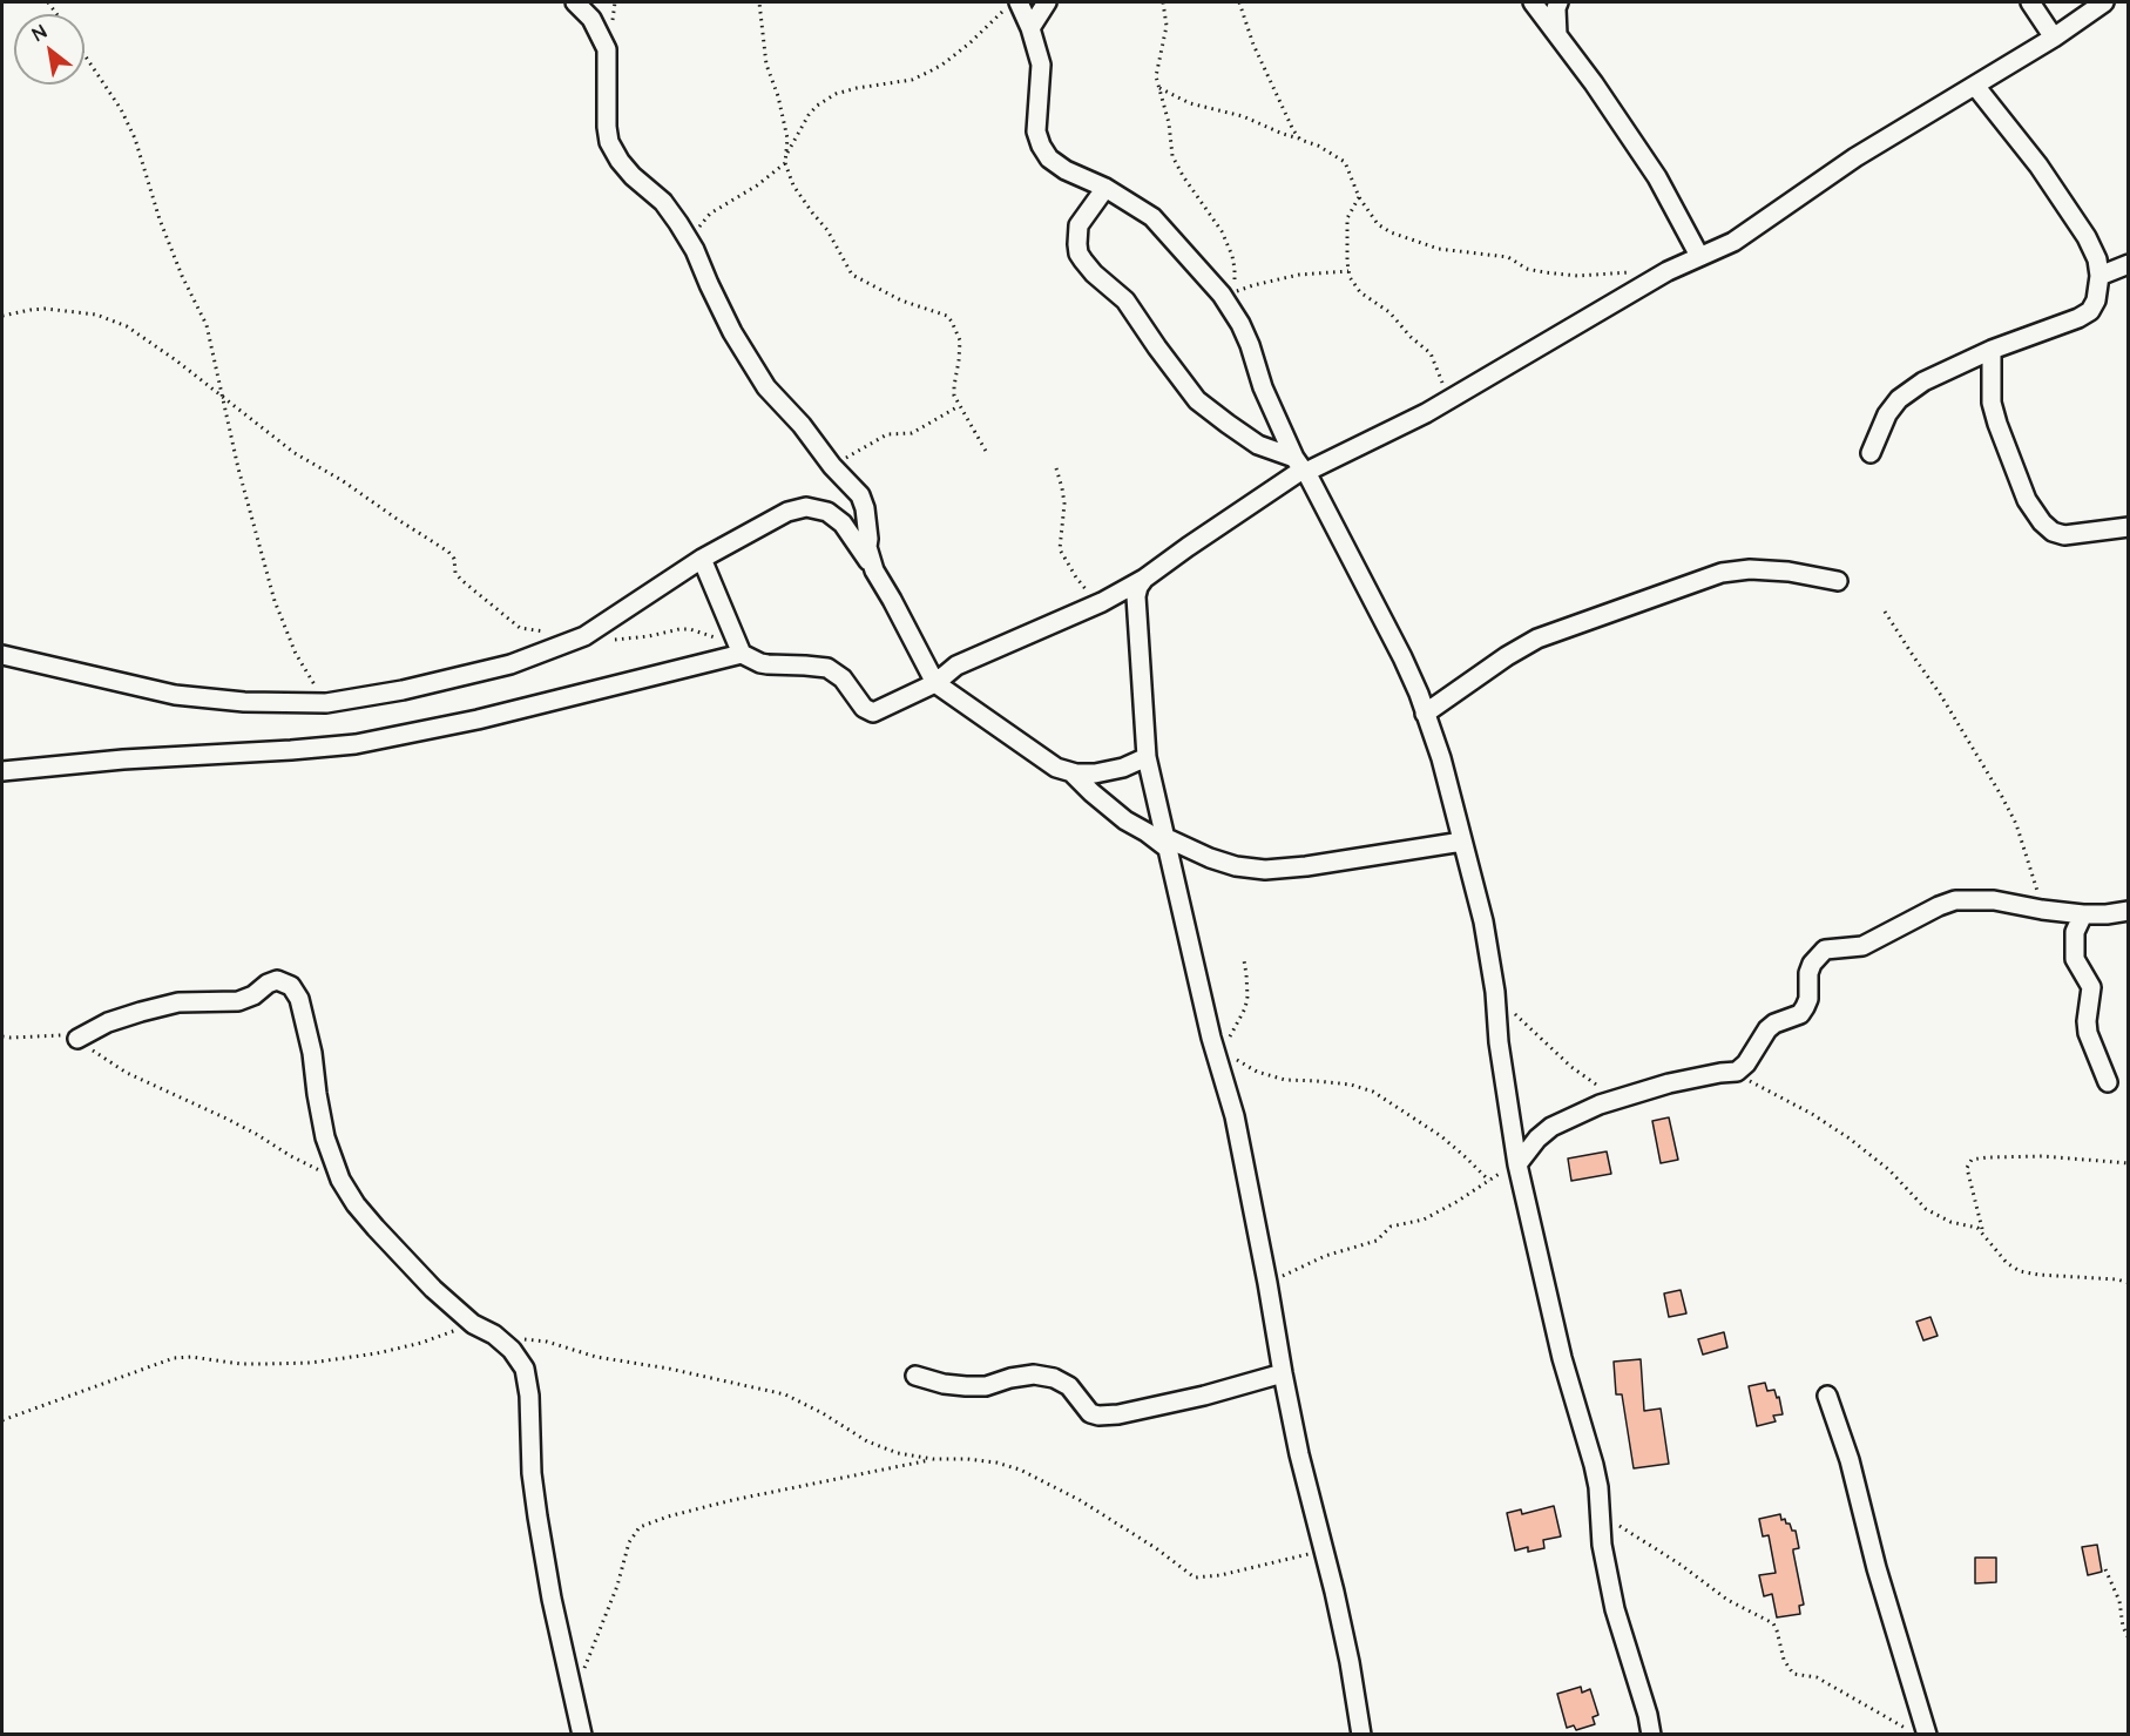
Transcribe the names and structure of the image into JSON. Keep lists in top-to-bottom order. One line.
{"north":"top left"}
